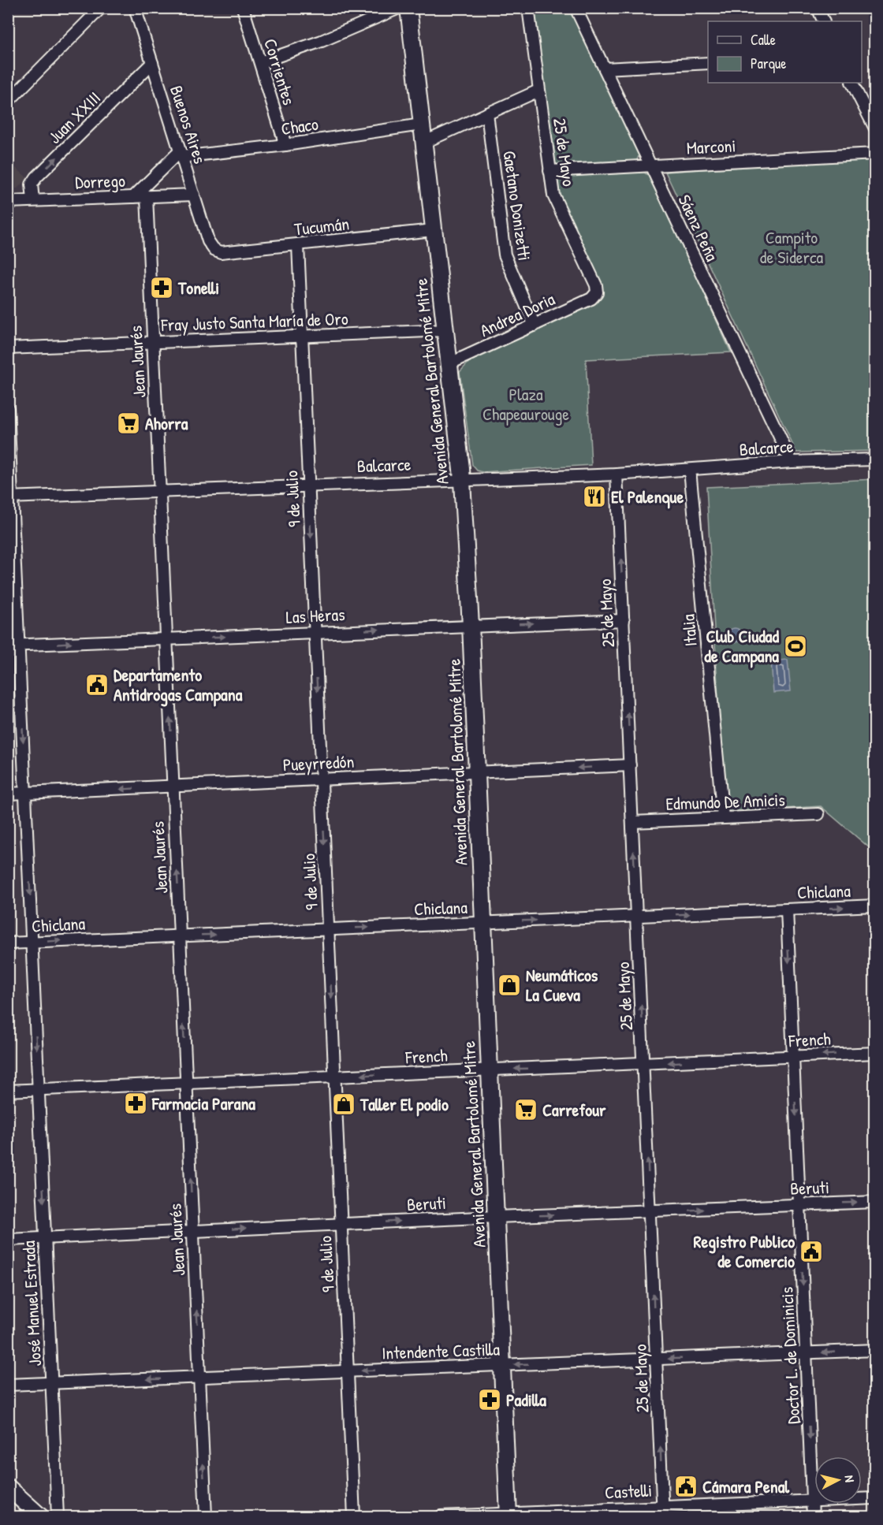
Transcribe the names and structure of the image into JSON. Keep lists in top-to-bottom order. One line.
{"streets":{"main road":["Avenida General Bartolomé Mitre"],"street":["Corrientes","Juan XXIII","Buenos Aires","Chaco","Marconi","25 de Mayo","Dorrego","Gaetano Donizetti","Tucumán","Sáenz Peña","Andrea Doria","Fray Justo Santa María de Oro","Jean Jaurés","Balcarce","9 de Julio","Las Heras","Italia","Pueyrredón","Edmundo De Amicis","Chiclana","French","Beruti","José Manuel Estrada","Intendente Castilla","Doctor L. de Dominicis","Castelli"]},"crossings":[["Corrientes","Chaco"],["Juan XXIII","Buenos Aires"],["Juan XXIII","Dorrego"],["Buenos Aires","Chaco"],["Buenos Aires","Dorrego"],["Buenos Aires","Tucumán"],["Chaco","Avenida General Bartolomé Mitre"],["Marconi","25 de Mayo"],["Marconi","Sáenz Peña"],["25 de Mayo","Andrea Doria"],["25 de Mayo","Balcarce"],["25 de Mayo","Las Heras"],["25 de Mayo","Pueyrredón"],["25 de Mayo","Edmundo De Amicis"],["25 de Mayo","Chiclana"],["25 de Mayo","French"],["25 de Mayo","Beruti"],["25 de Mayo","Intendente Castilla"],["25 de Mayo","Castelli"],["Dorrego","Jean Jaurés"],["Gaetano Donizetti","Andrea Doria"],["Tucumán","Avenida General Bartolomé Mitre"],["Tucumán","9 de Julio"],["Sáenz Peña","Balcarce"],["Andrea Doria","Avenida General Bartolomé Mitre"],["Fray Justo Santa María de Oro","Jean Jaurés"],["Fray Justo Santa María de Oro","Avenida General Bartolomé Mitre"],["Fray Justo Santa María de Oro","9 de Julio"],["Jean Jaurés","Balcarce"],["Jean Jaurés","Las Heras"],["Jean Jaurés","Pueyrredón"],["Jean Jaurés","Chiclana"],["Jean Jaurés","French"],["Jean Jaurés","Beruti"],["Jean Jaurés","Intendente Castilla"],["Avenida General Bartolomé Mitre","Balcarce"],["Avenida General Bartolomé Mitre","Las Heras"],["Avenida General Bartolomé Mitre","Pueyrredón"],["Avenida General Bartolomé Mitre","Chiclana"],["Avenida General Bartolomé Mitre","French"],["Avenida General Bartolomé Mitre","Beruti"],["Avenida General Bartolomé Mitre","Intendente Castilla"],["Avenida General Bartolomé Mitre","Castelli"],["Balcarce","9 de Julio"],["Balcarce","Italia"],["Balcarce","José Manuel Estrada"],["9 de Julio","Las Heras"],["9 de Julio","Pueyrredón"],["9 de Julio","Chiclana"],["9 de Julio","French"],["9 de Julio","Beruti"],["9 de Julio","Intendente Castilla"],["Las Heras","José Manuel Estrada"],["Italia","Edmundo De Amicis"],["Pueyrredón","José Manuel Estrada"],["Chiclana","José Manuel Estrada"],["Chiclana","Doctor L. de Dominicis"],["French","José Manuel Estrada"],["French","Doctor L. de Dominicis"],["Beruti","José Manuel Estrada"],["Beruti","Doctor L. de Dominicis"],["José Manuel Estrada","Intendente Castilla"],["Intendente Castilla","Doctor L. de Dominicis"],["Doctor L. de Dominicis","Castelli"]],"one_way":["25 de Mayo","Jean Jaurés","9 de Julio","Las Heras","Pueyrredón","Chiclana","French","Beruti","José Manuel Estrada","Intendente Castilla","Doctor L. de Dominicis"],"parks":["Campito de Siderca","Plaza Chapeaurouge"],"places":{"pharmacy":["Tonelli","Farmacia Parana","Padilla"],"supermarket":["Ahorra","Carrefour"],"restaurant":["El Palenque"],"sports":["Club Ciudad de Campana"],"public building":["Departamento Antidrogas Campana","Registro Publico de Comercio","Cámara Penal"],"shop":["Neumáticos La Cueva","Taller El podio"]},"legend":["Calle","Parque"],"north":"right"}
